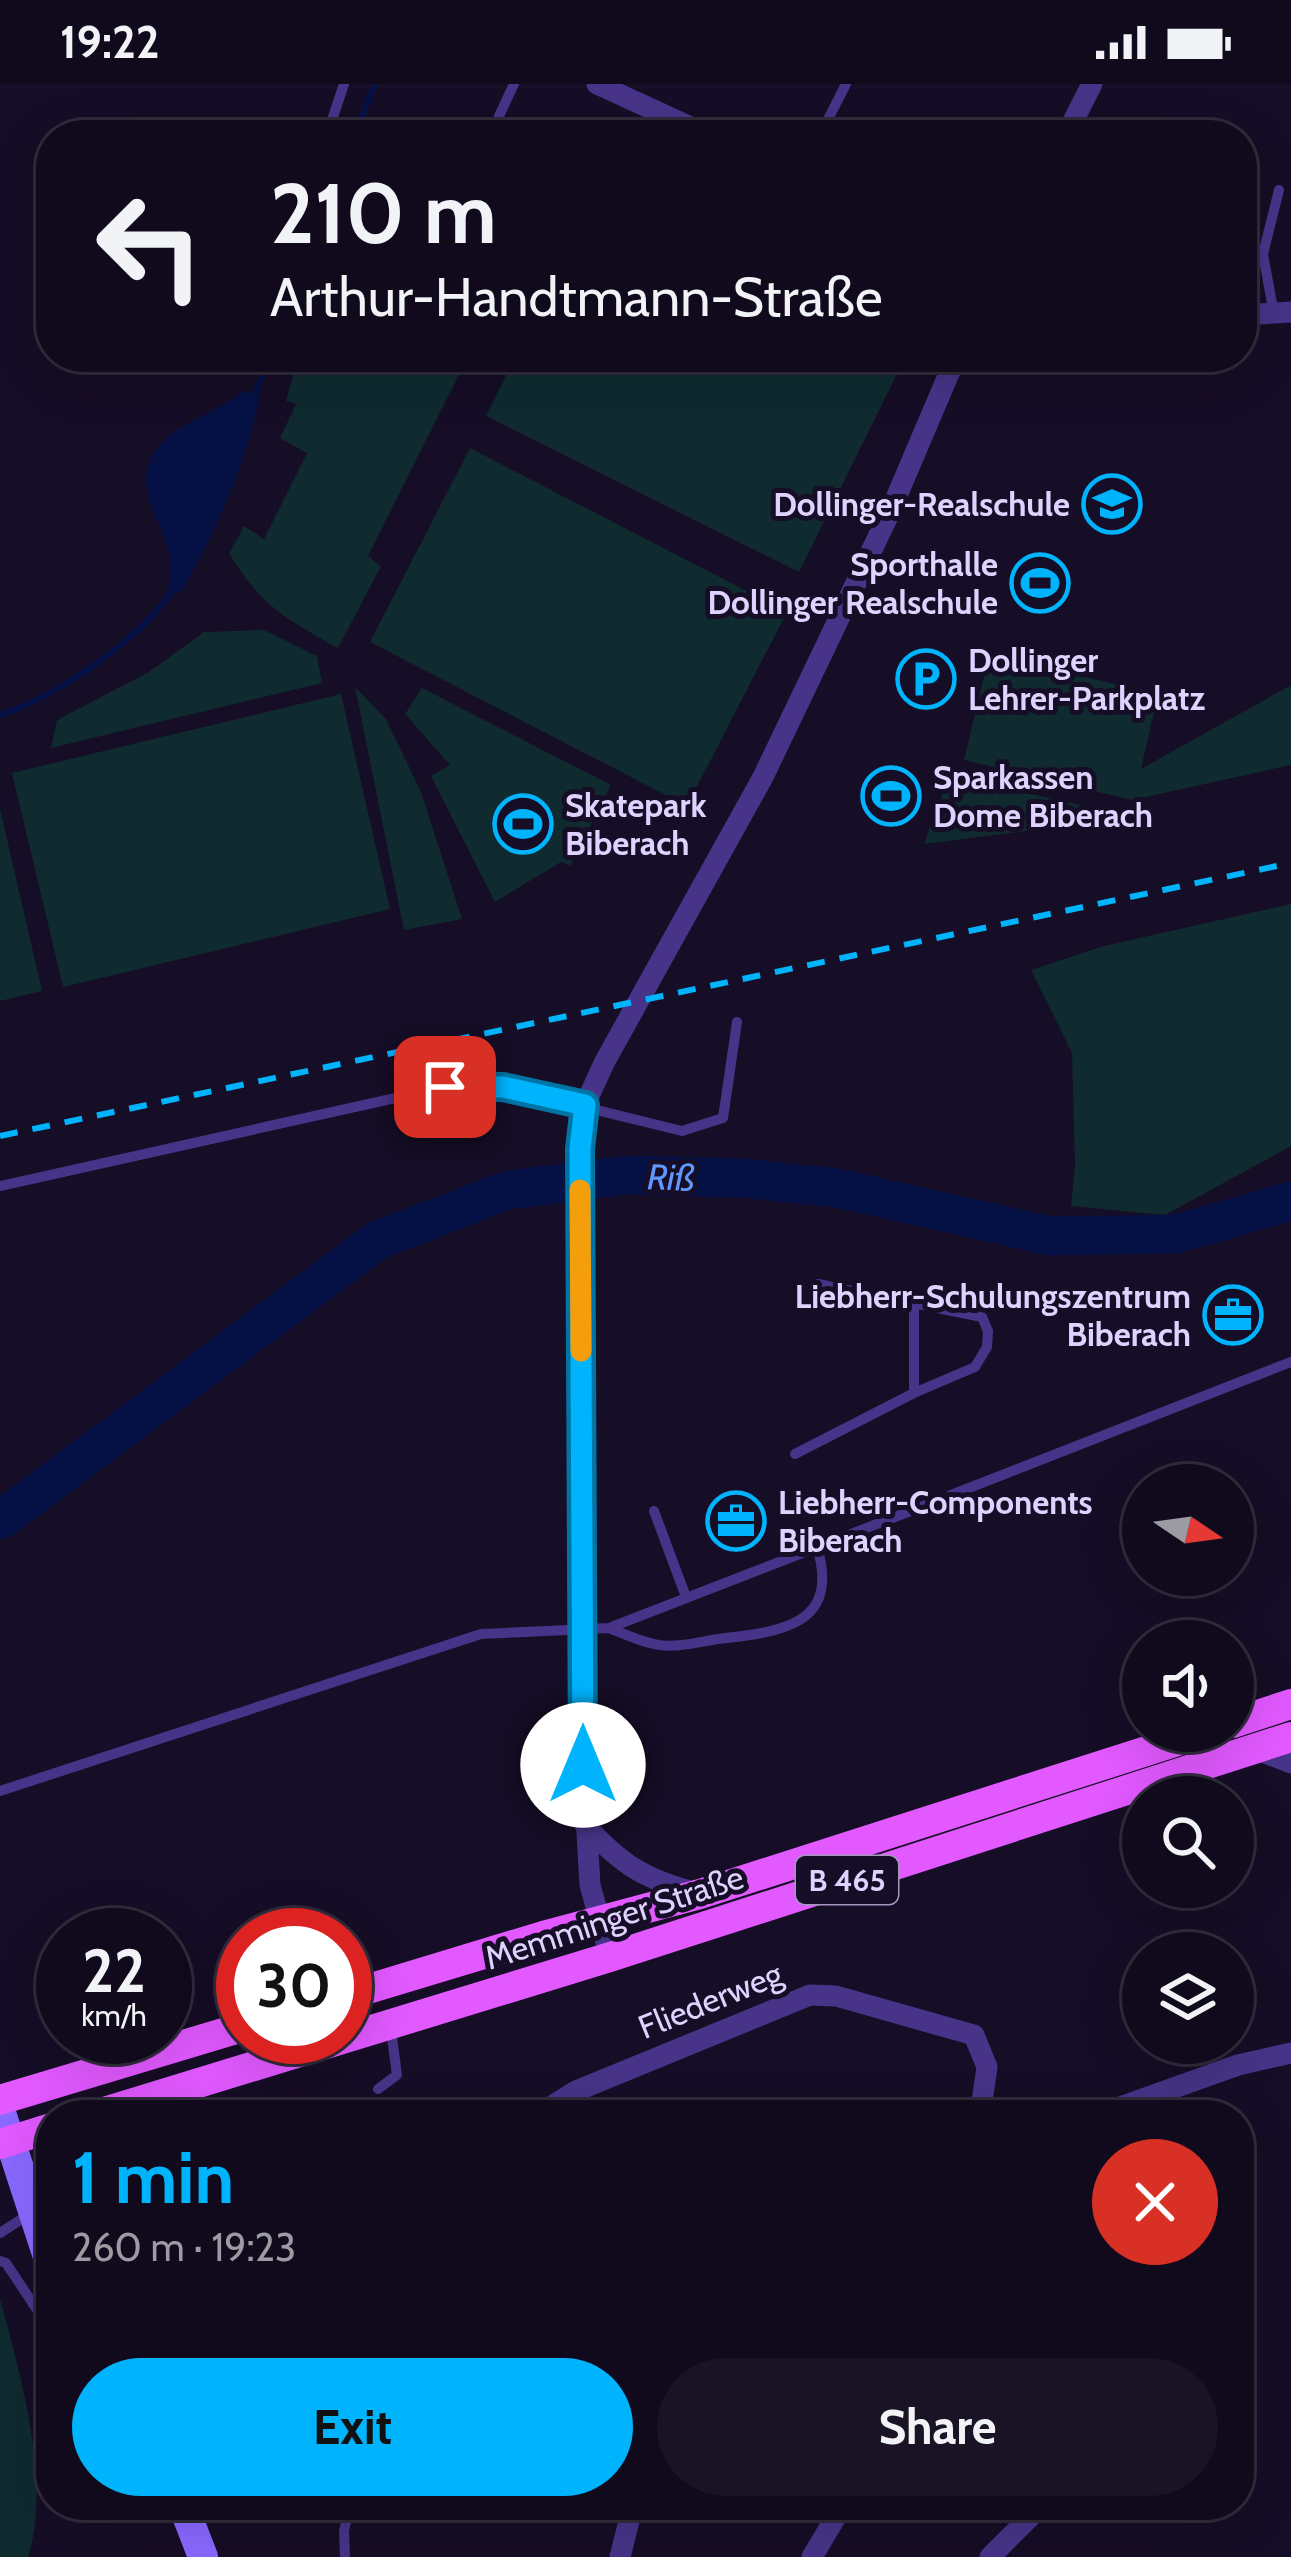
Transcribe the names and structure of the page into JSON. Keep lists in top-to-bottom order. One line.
{"streets":{"main road":["B 465","Memminger Straße"],"street":["Fliederweg"]},"water":["Riß"],"places":{"school or university":["Dollinger-Realschule"],"sports":["Sporthalle Dollinger Realschule","Sparkassen Dome Biberach","Skatepark Biberach"],"parking":["Dollinger Lehrer-Parkplatz"],"office":["Liebherr-Schulungszentrum Biberach","Liebherr-Components Biberach"]},"north":"right","page":{"status":"19:22","turn":["210 m","Arthur-Handtmann-Straße"],"speed":"22 km/h","limit":"30","heading":["1 min","260 m · 19:23"],"buttons":["Exit","Share"]}}
